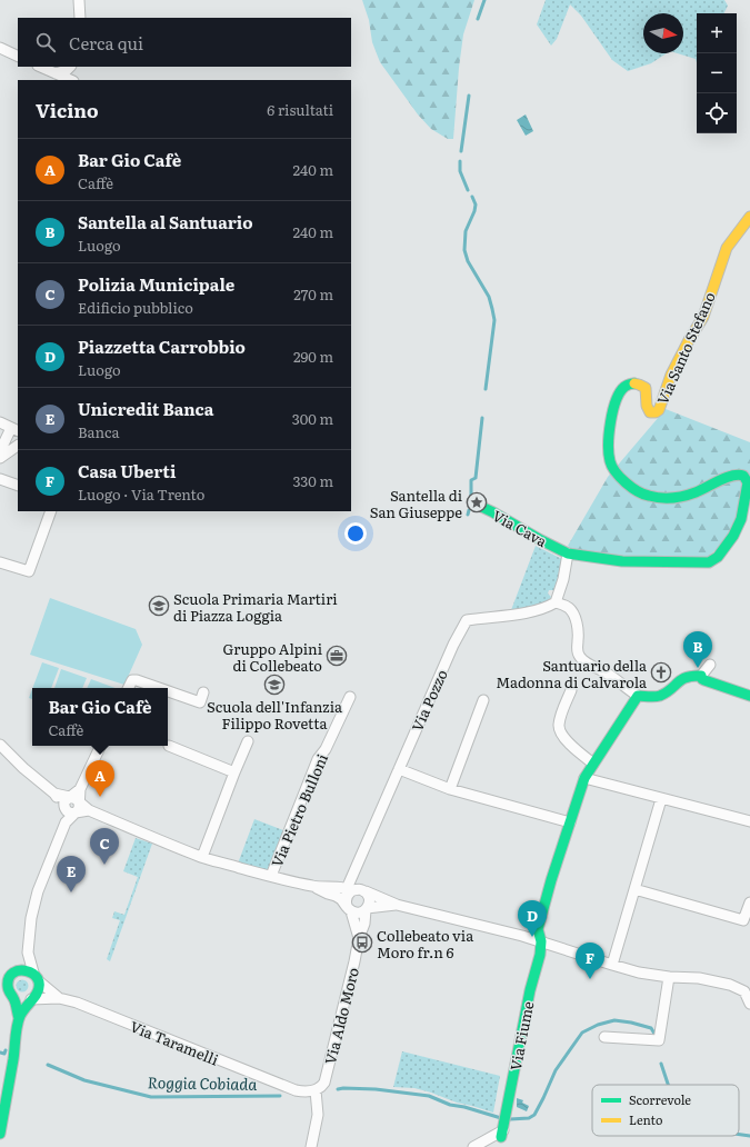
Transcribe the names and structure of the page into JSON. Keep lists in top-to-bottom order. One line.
{"streets":{"street":["Via Santo Stefano","Via Cava","Via Pozzo","Via Pietro Bulloni","Via Aldo Moro","Via Fiume","Via Taramelli"]},"crossings":[["Via Santo Stefano","Via Cava"],["Via Pozzo","Via Aldo Moro"],["Via Aldo Moro","Via Taramelli"]],"water":["Roggia Cobiada"],"places":{"place":["Santella di San Giuseppe"],"school or university":["Scuola Primaria Martiri di Piazza Loggia","Scuola dell'Infanzia Filippo Rovetta"],"office":["Gruppo Alpini di Collebeato"],"church":["Santuario della Madonna di Calvarola"],"bus stop":["Collebeato via Moro fr.n 6"]},"legend":["Scorrevole","Lento"],"north":"right","page":{"map_buttons":["+","−"],"search":"Cerca qui","heading":["Vicino","6 risultati"],"list":[{"mark":"A","name":"Bar Gio Cafè","note":"Caffè","value":"240 m"},{"mark":"B","name":"Santella al Santuario","note":"Luogo","value":"240 m"},{"mark":"C","name":"Polizia Municipale","note":"Edificio pubblico","value":"270 m"},{"mark":"D","name":"Piazzetta Carrobbio","note":"Luogo","value":"290 m"},{"mark":"E","name":"Unicredit Banca","note":"Banca","value":"300 m"},{"mark":"F","name":"Casa Uberti","note":"Luogo · Via Trento","value":"330 m"}],"pins":["B","A","C","E","D","F"],"popup":["Bar Gio Cafè","Caffè"]}}
